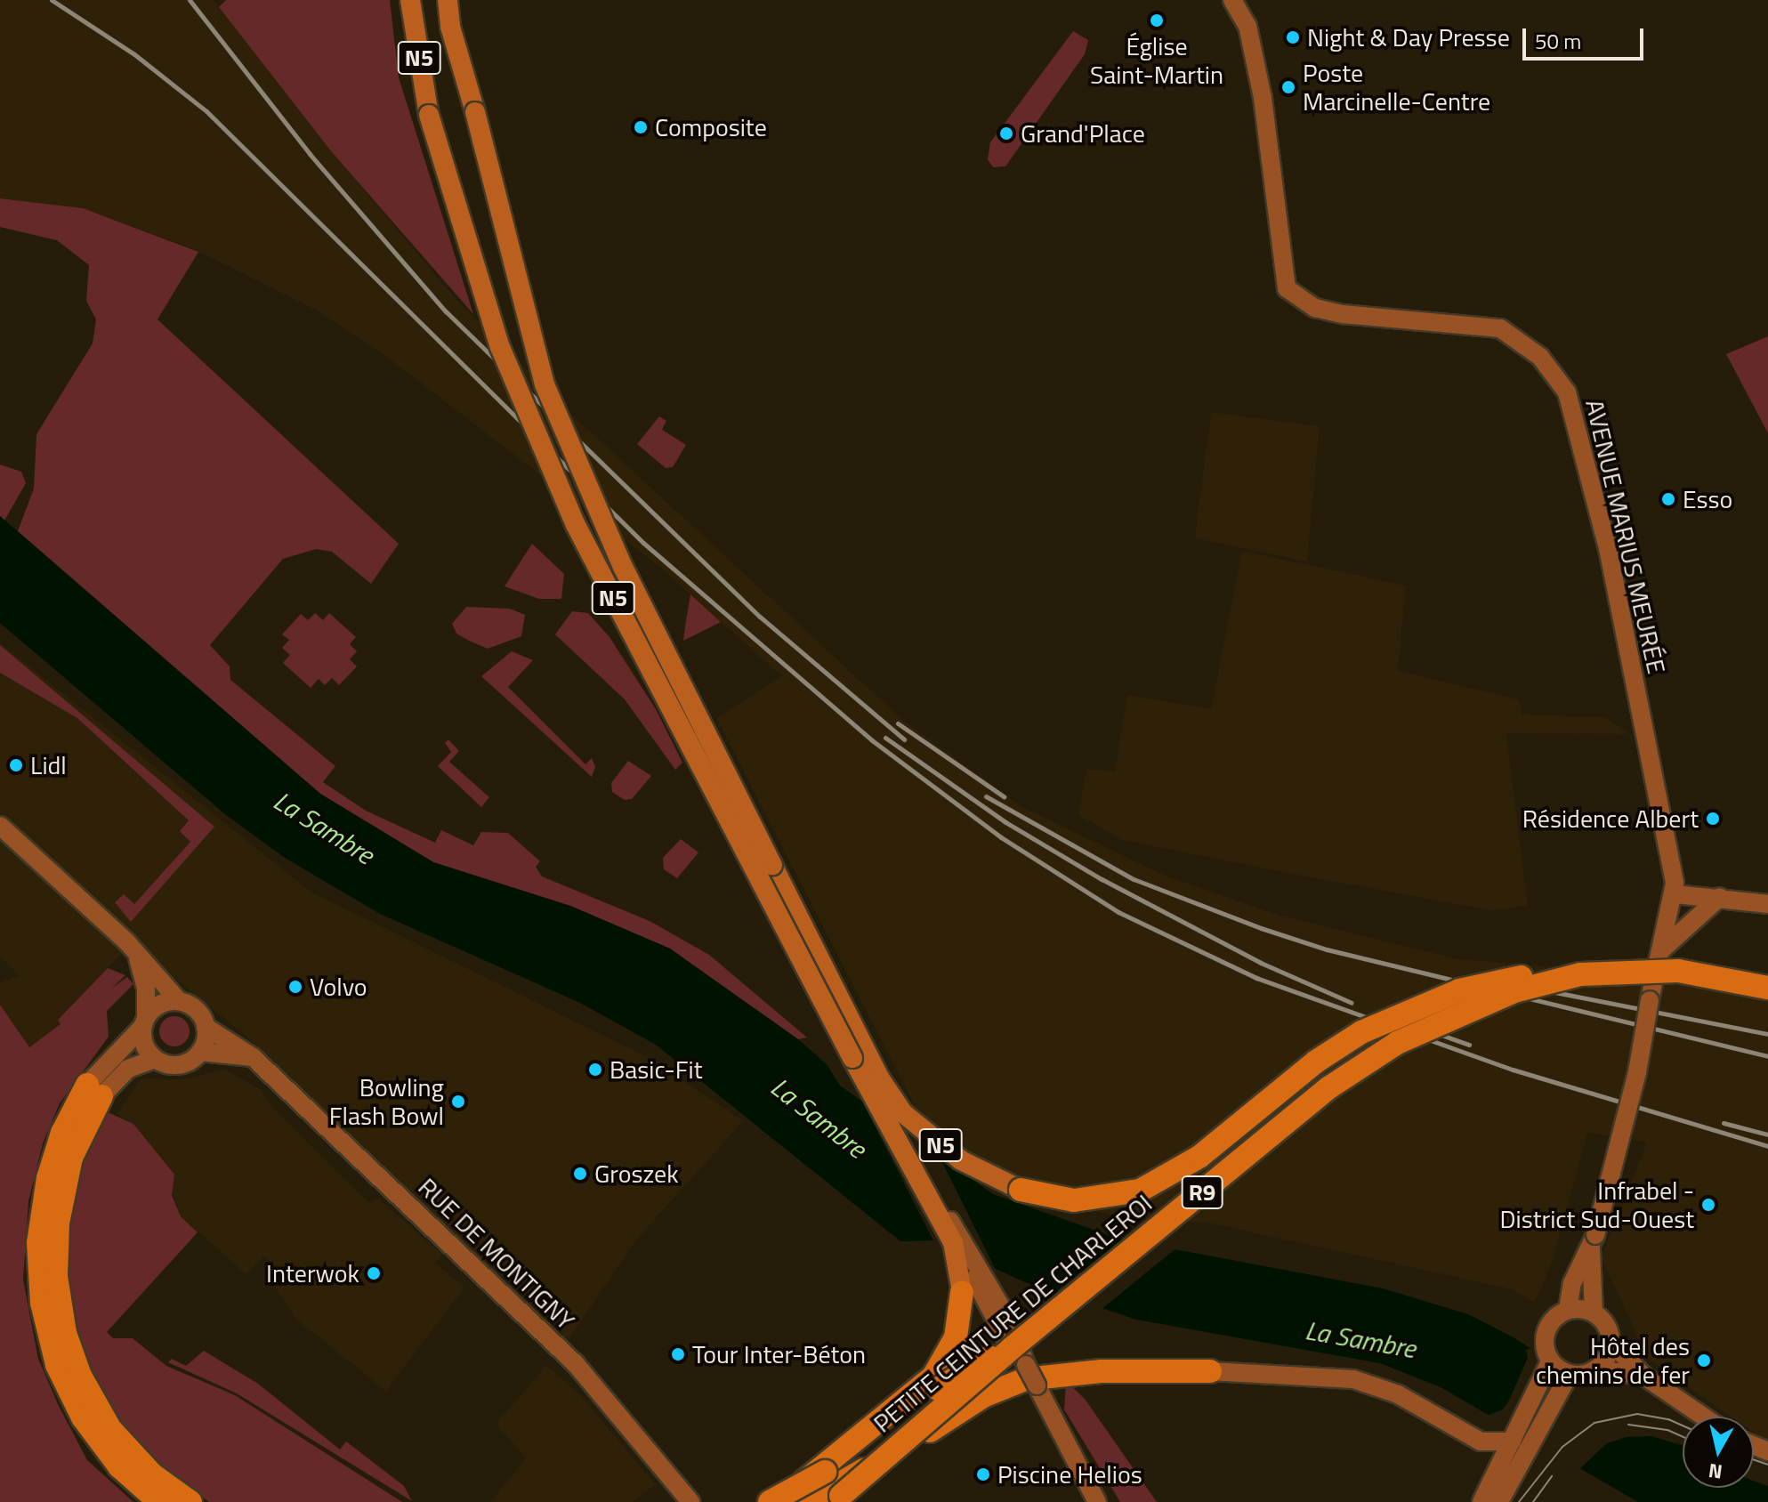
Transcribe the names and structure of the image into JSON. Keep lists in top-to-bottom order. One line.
{"streets":{"highway":["R9","PETITE CEINTURE DE CHARLEROI"],"main road":["N5","AVENUE MARIUS MEURÉE","RUE DE MONTIGNY"]},"crossings":[["N5","PETITE CEINTURE DE CHARLEROI"]],"water":["La Sambre"],"places":["Église Saint-Martin","Night & Day Presse","Poste Marcinelle-Centre","Composite","Grand'Place","Esso","Lidl","Résidence Albert","Volvo","Basic-Fit","Bowling Flash Bowl","Groszek","Infrabel - District Sud-Ouest","Interwok","Tour Inter-Béton","Hôtel des chemins de fer","Piscine Helios"],"scale_bar":"50 m","north":"bottom"}
